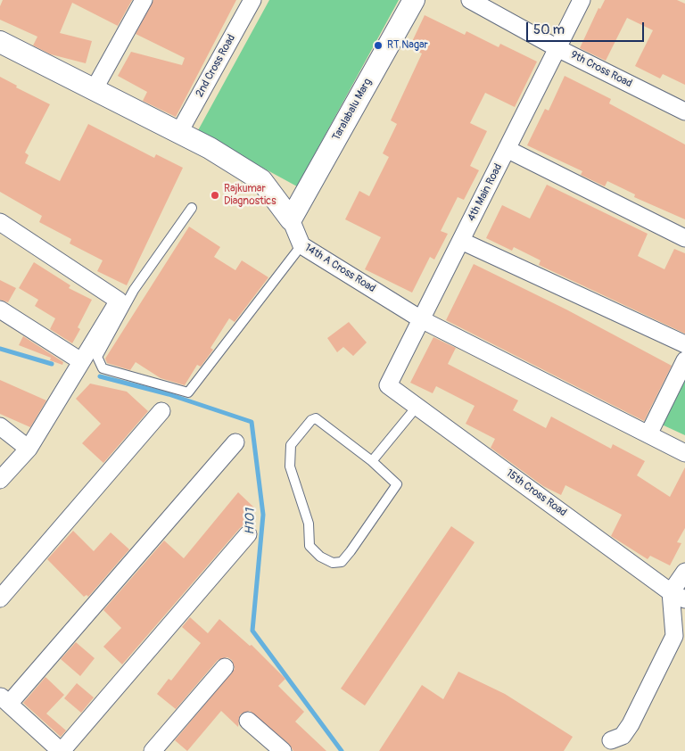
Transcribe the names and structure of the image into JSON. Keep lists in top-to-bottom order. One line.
{"streets":{"street":["2nd Cross Road","9th Cross Road","Taralabalu Marg","4th Main Road","14th A Cross Road","15th Cross Road"]},"crossings":[["2nd Cross Road","14th A Cross Road"],["9th Cross Road","4th Main Road"],["Taralabalu Marg","14th A Cross Road"],["4th Main Road","14th A Cross Road"],["4th Main Road","15th Cross Road"]],"water":["H101"],"places":["RT Nagar","Rajkumar Diagnostics"],"scale_bar":"50 m"}
